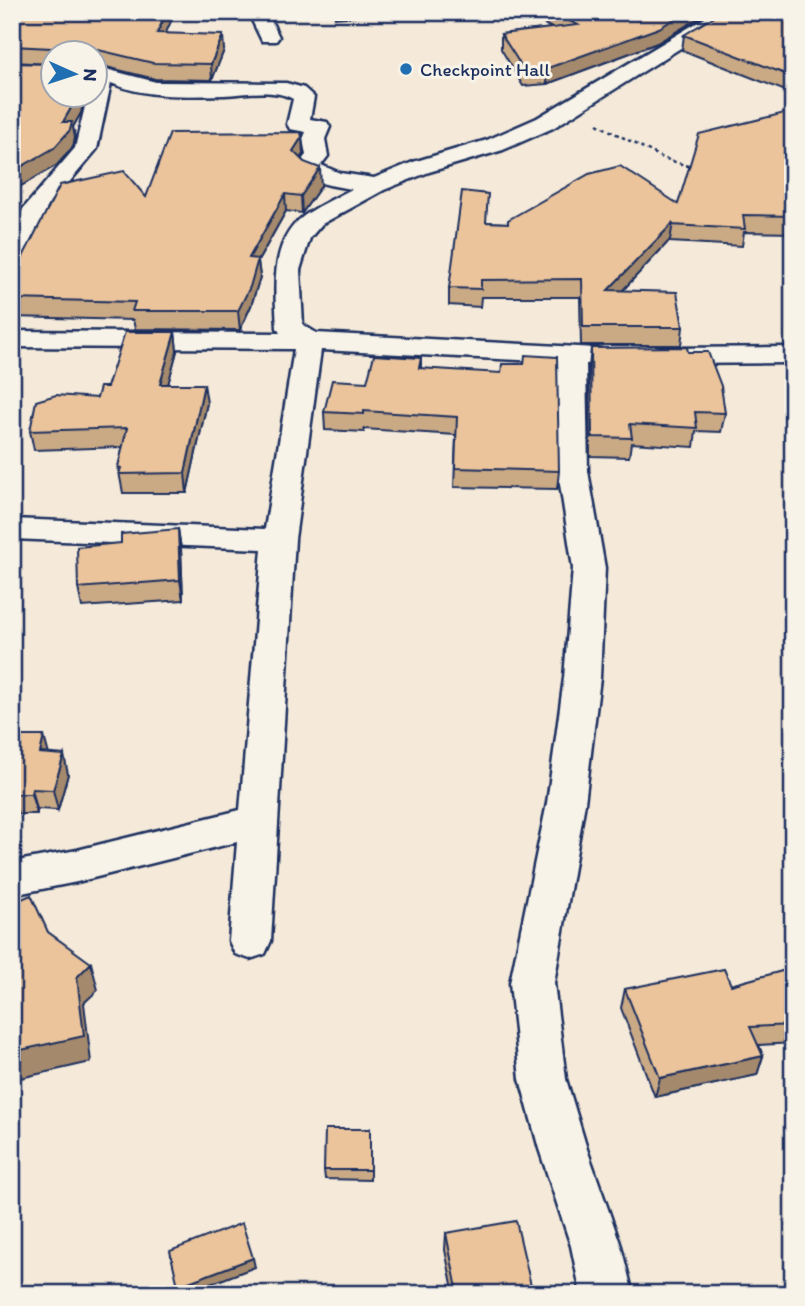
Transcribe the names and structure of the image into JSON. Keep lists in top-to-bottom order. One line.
{"places":["Checkpoint Hall"],"north":"right"}
